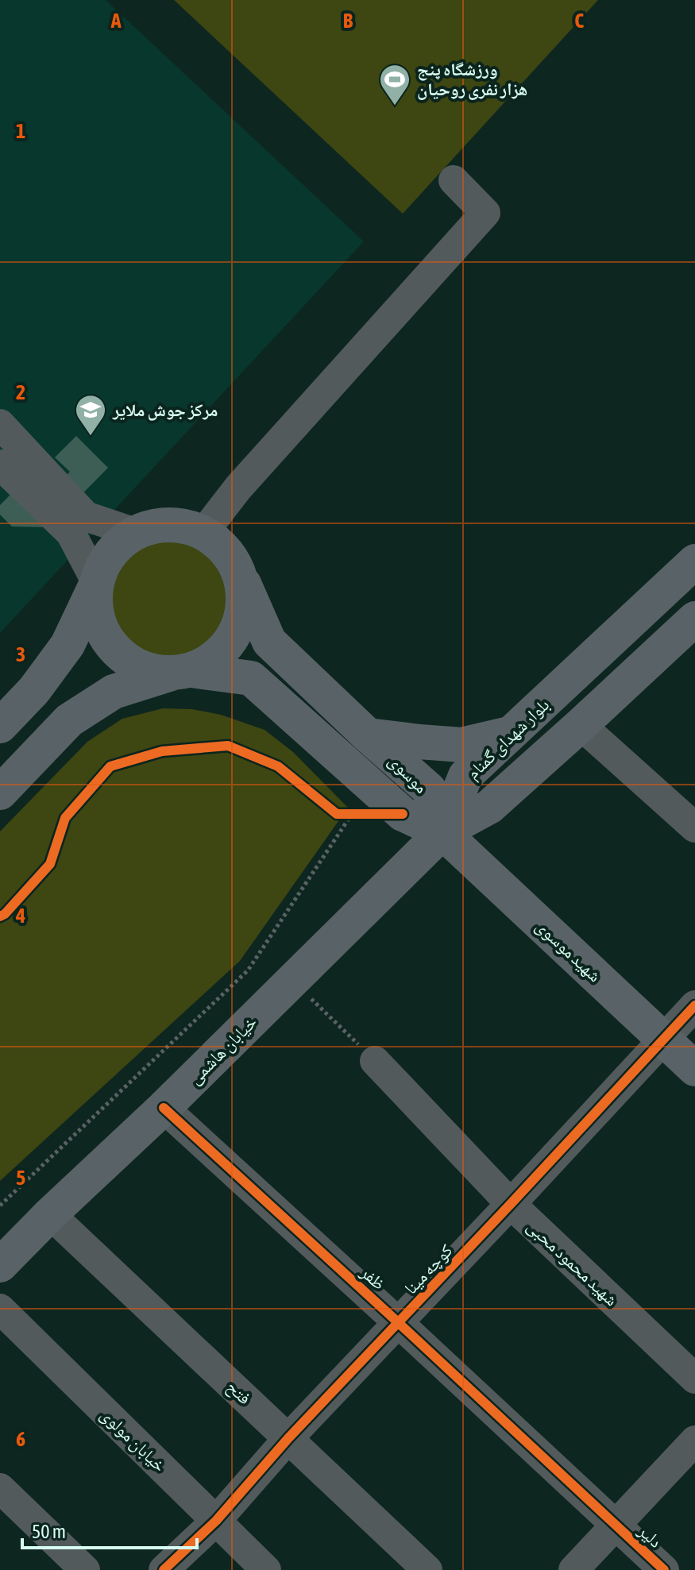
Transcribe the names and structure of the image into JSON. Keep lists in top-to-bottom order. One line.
{"streets":{"main road":["بلوار شهدای گمنام","موسوی","شهید موسوی","خیابان هاشمی"],"street":["شهید محمود محبی","کوچه مینا","ظفر","فتح","خیابان مولوی","دلیر"]},"crossings":[["بلوار شهدای گمنام","موسوی"],["بلوار شهدای گمنام","شهید موسوی"],["بلوار شهدای گمنام","خیابان هاشمی"],["موسوی","شهید موسوی"],["موسوی","خیابان هاشمی"],["شهید موسوی","خیابان هاشمی"],["شهید موسوی","کوچه مینا"],["خیابان هاشمی","ظفر"],["خیابان هاشمی","فتح"],["شهید محمود محبی","کوچه مینا"],["کوچه مینا","ظفر"],["کوچه مینا","فتح"],["کوچه مینا","خیابان مولوی"],["ظفر","دلیر"]],"places":{"sports":["ورزشگاه پنج هزار نفری روحیان"],"school or university":["مرکز جوش ملایر"]},"scale_bar":"50 m","grid":{"columns":["A","B","C"],"rows":["1","2","3","4","5","6"]}}
